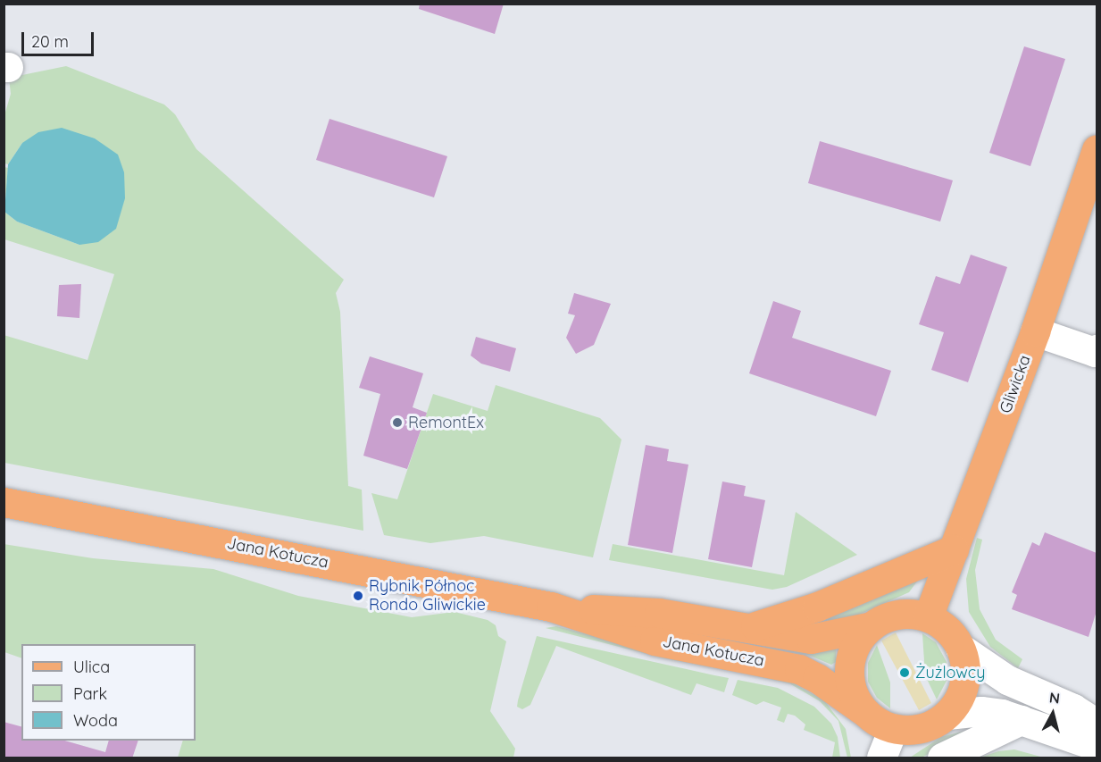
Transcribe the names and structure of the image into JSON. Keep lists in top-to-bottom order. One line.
{"streets":{"main road":["Gliwicka","Jana Kotucza"]},"crossings":[["Gliwicka","Jana Kotucza"]],"places":["RemontEx","Rybnik Północ Rondo Gliwickie","Żużlowcy"],"legend":["Ulica","Park","Woda"],"scale_bar":"20 m","north":"top"}
